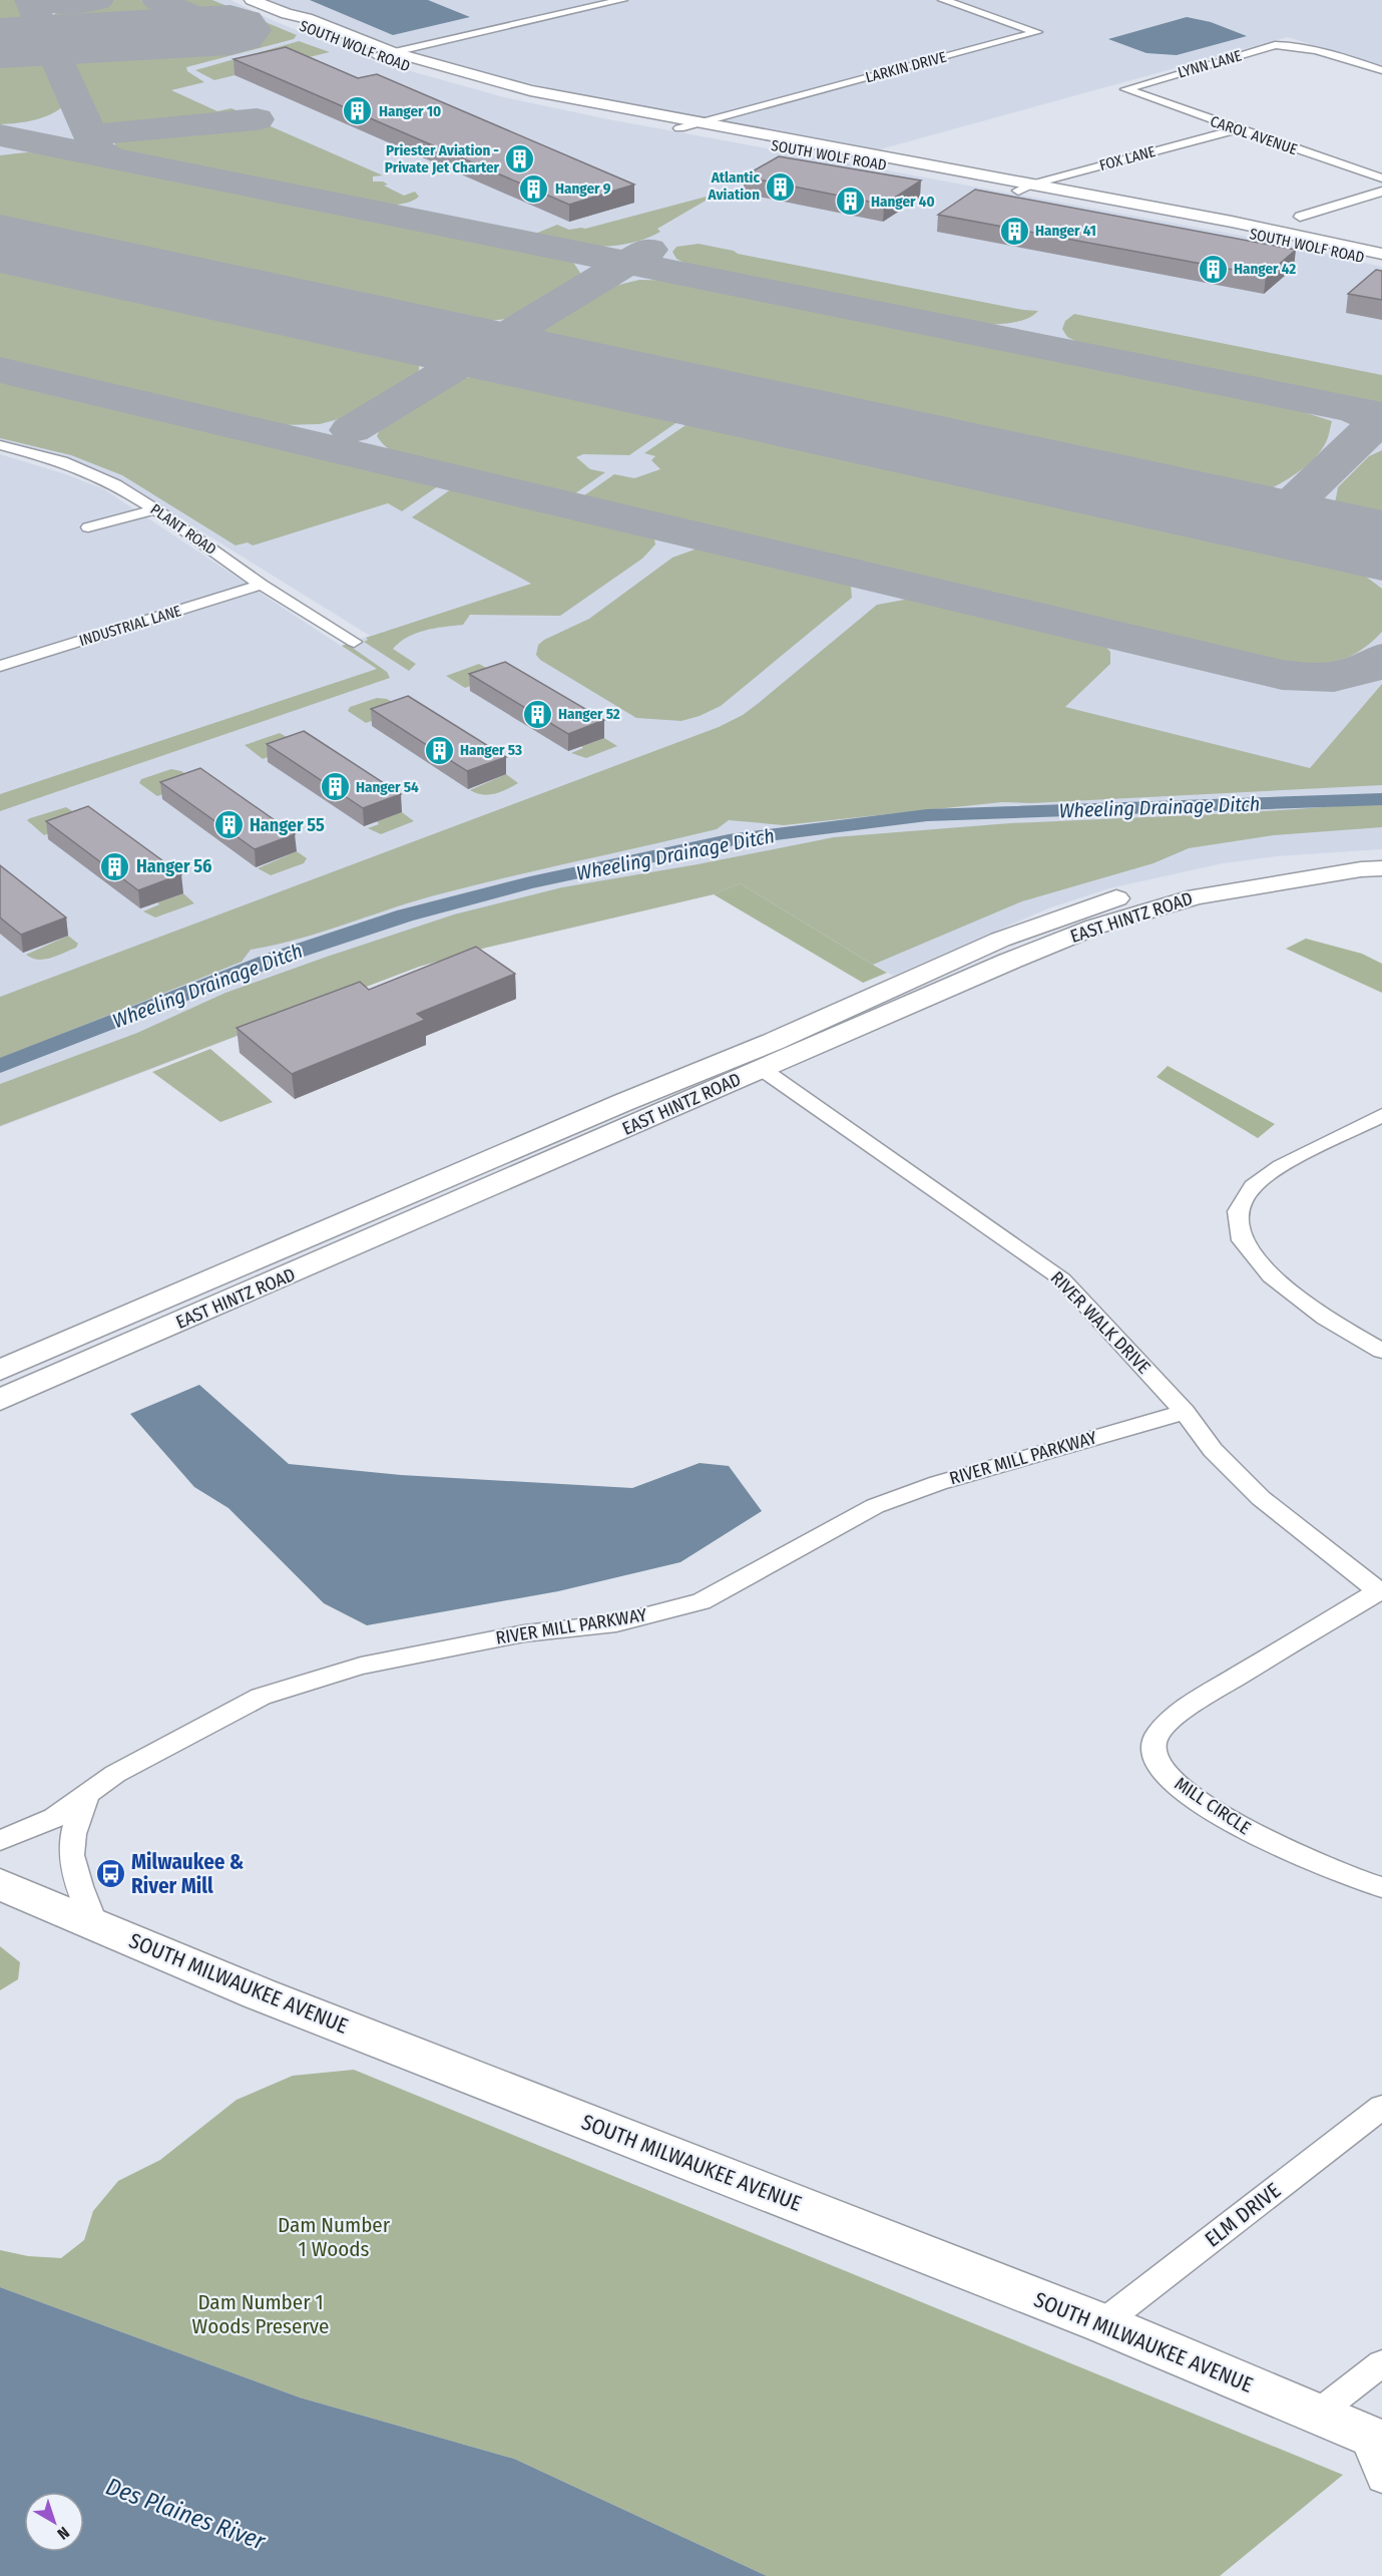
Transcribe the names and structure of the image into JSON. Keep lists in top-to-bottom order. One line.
{"streets":{"main road":["SOUTH WOLF ROAD","EAST HINTZ ROAD","SOUTH MILWAUKEE AVENUE"],"street":["LYNN LANE","LARKIN DRIVE","CAROL AVENUE","FOX LANE","PLANT ROAD","INDUSTRIAL LANE","RIVER WALK DRIVE","RIVER MILL PARKWAY","MILL CIRCLE","ELM DRIVE"]},"crossings":[["SOUTH WOLF ROAD","LARKIN DRIVE"],["SOUTH WOLF ROAD","FOX LANE"],["LYNN LANE","CAROL AVENUE"],["CAROL AVENUE","FOX LANE"],["PLANT ROAD","INDUSTRIAL LANE"],["EAST HINTZ ROAD","RIVER WALK DRIVE"],["RIVER WALK DRIVE","RIVER MILL PARKWAY"],["RIVER WALK DRIVE","MILL CIRCLE"],["SOUTH MILWAUKEE AVENUE","ELM DRIVE"]],"water":["Wheeling Drainage Ditch","Des Plaines River"],"parks":["Dam Number 1 Woods","Dam Number 1 Woods Preserve"],"places":{"building":["Hanger 10","Priester Aviation - Private Jet Charter","Atlantic Aviation","Hanger 9","Hanger 40","Hanger 41","Hanger 42","Hanger 52","Hanger 53","Hanger 54","Hanger 55","Hanger 56"],"bus stop":["Milwaukee & River Mill"]},"north":"bottom right"}
